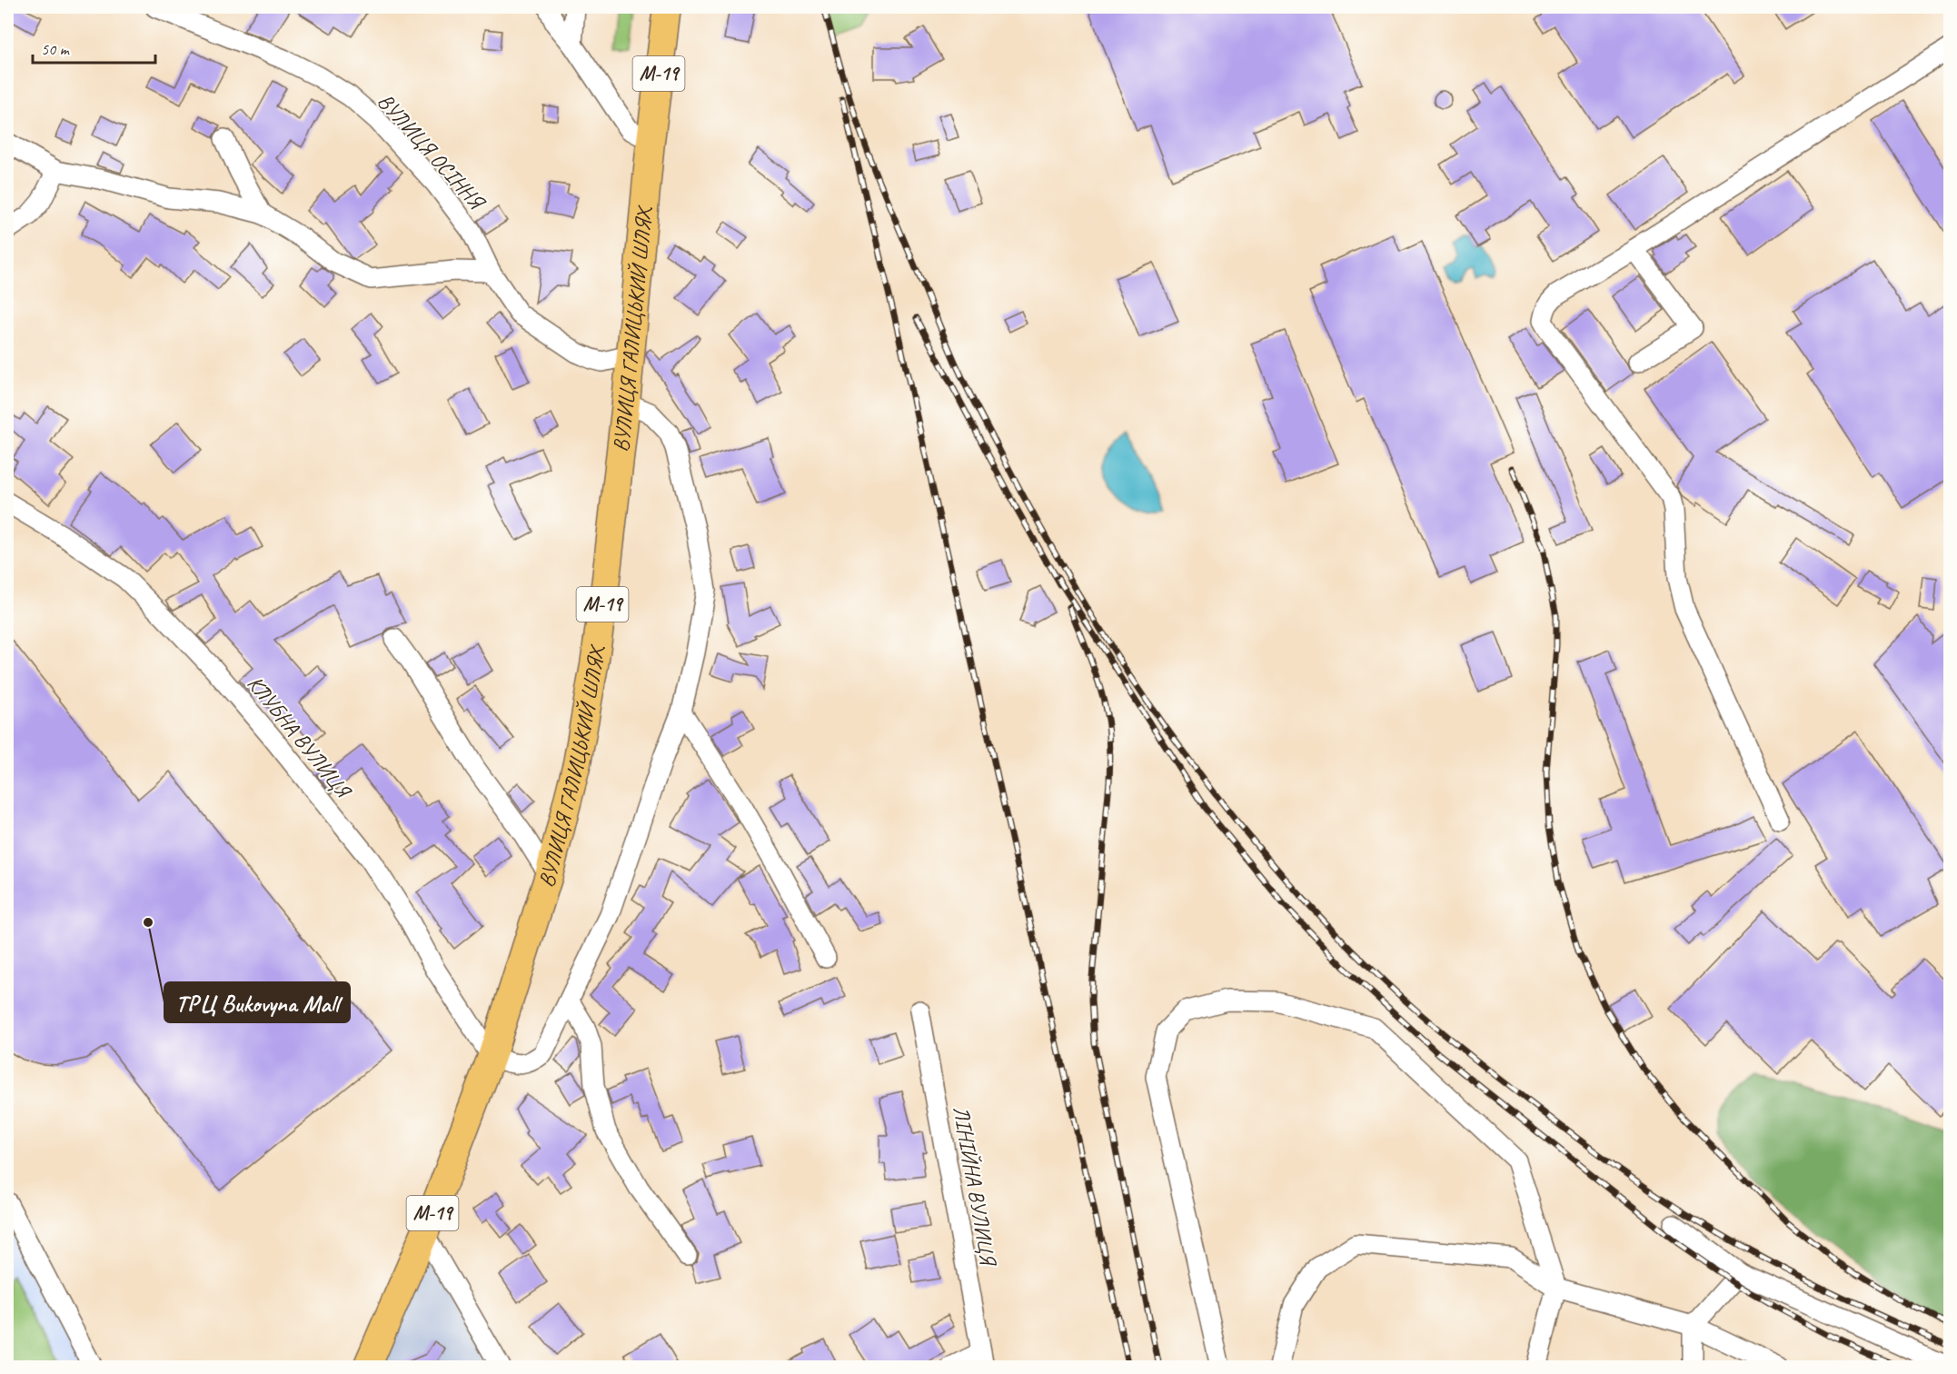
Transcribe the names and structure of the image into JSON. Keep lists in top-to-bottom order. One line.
{"streets":{"highway":["М-19","ВУЛИЦЯ ГАЛИЦЬКИЙ ШЛЯХ"],"street":["ВУЛИЦЯ ОСІННЯ","КЛУБНА ВУЛИЦЯ","ЛІНІЙНА ВУЛИЦЯ"]},"crossings":[["ВУЛИЦЯ ОСІННЯ","ВУЛИЦЯ ГАЛИЦЬКИЙ ШЛЯХ"],["ВУЛИЦЯ ГАЛИЦЬКИЙ ШЛЯХ","КЛУБНА ВУЛИЦЯ"]],"places":["ТРЦ Bukovyna Mall"],"scale_bar":"50 m"}
